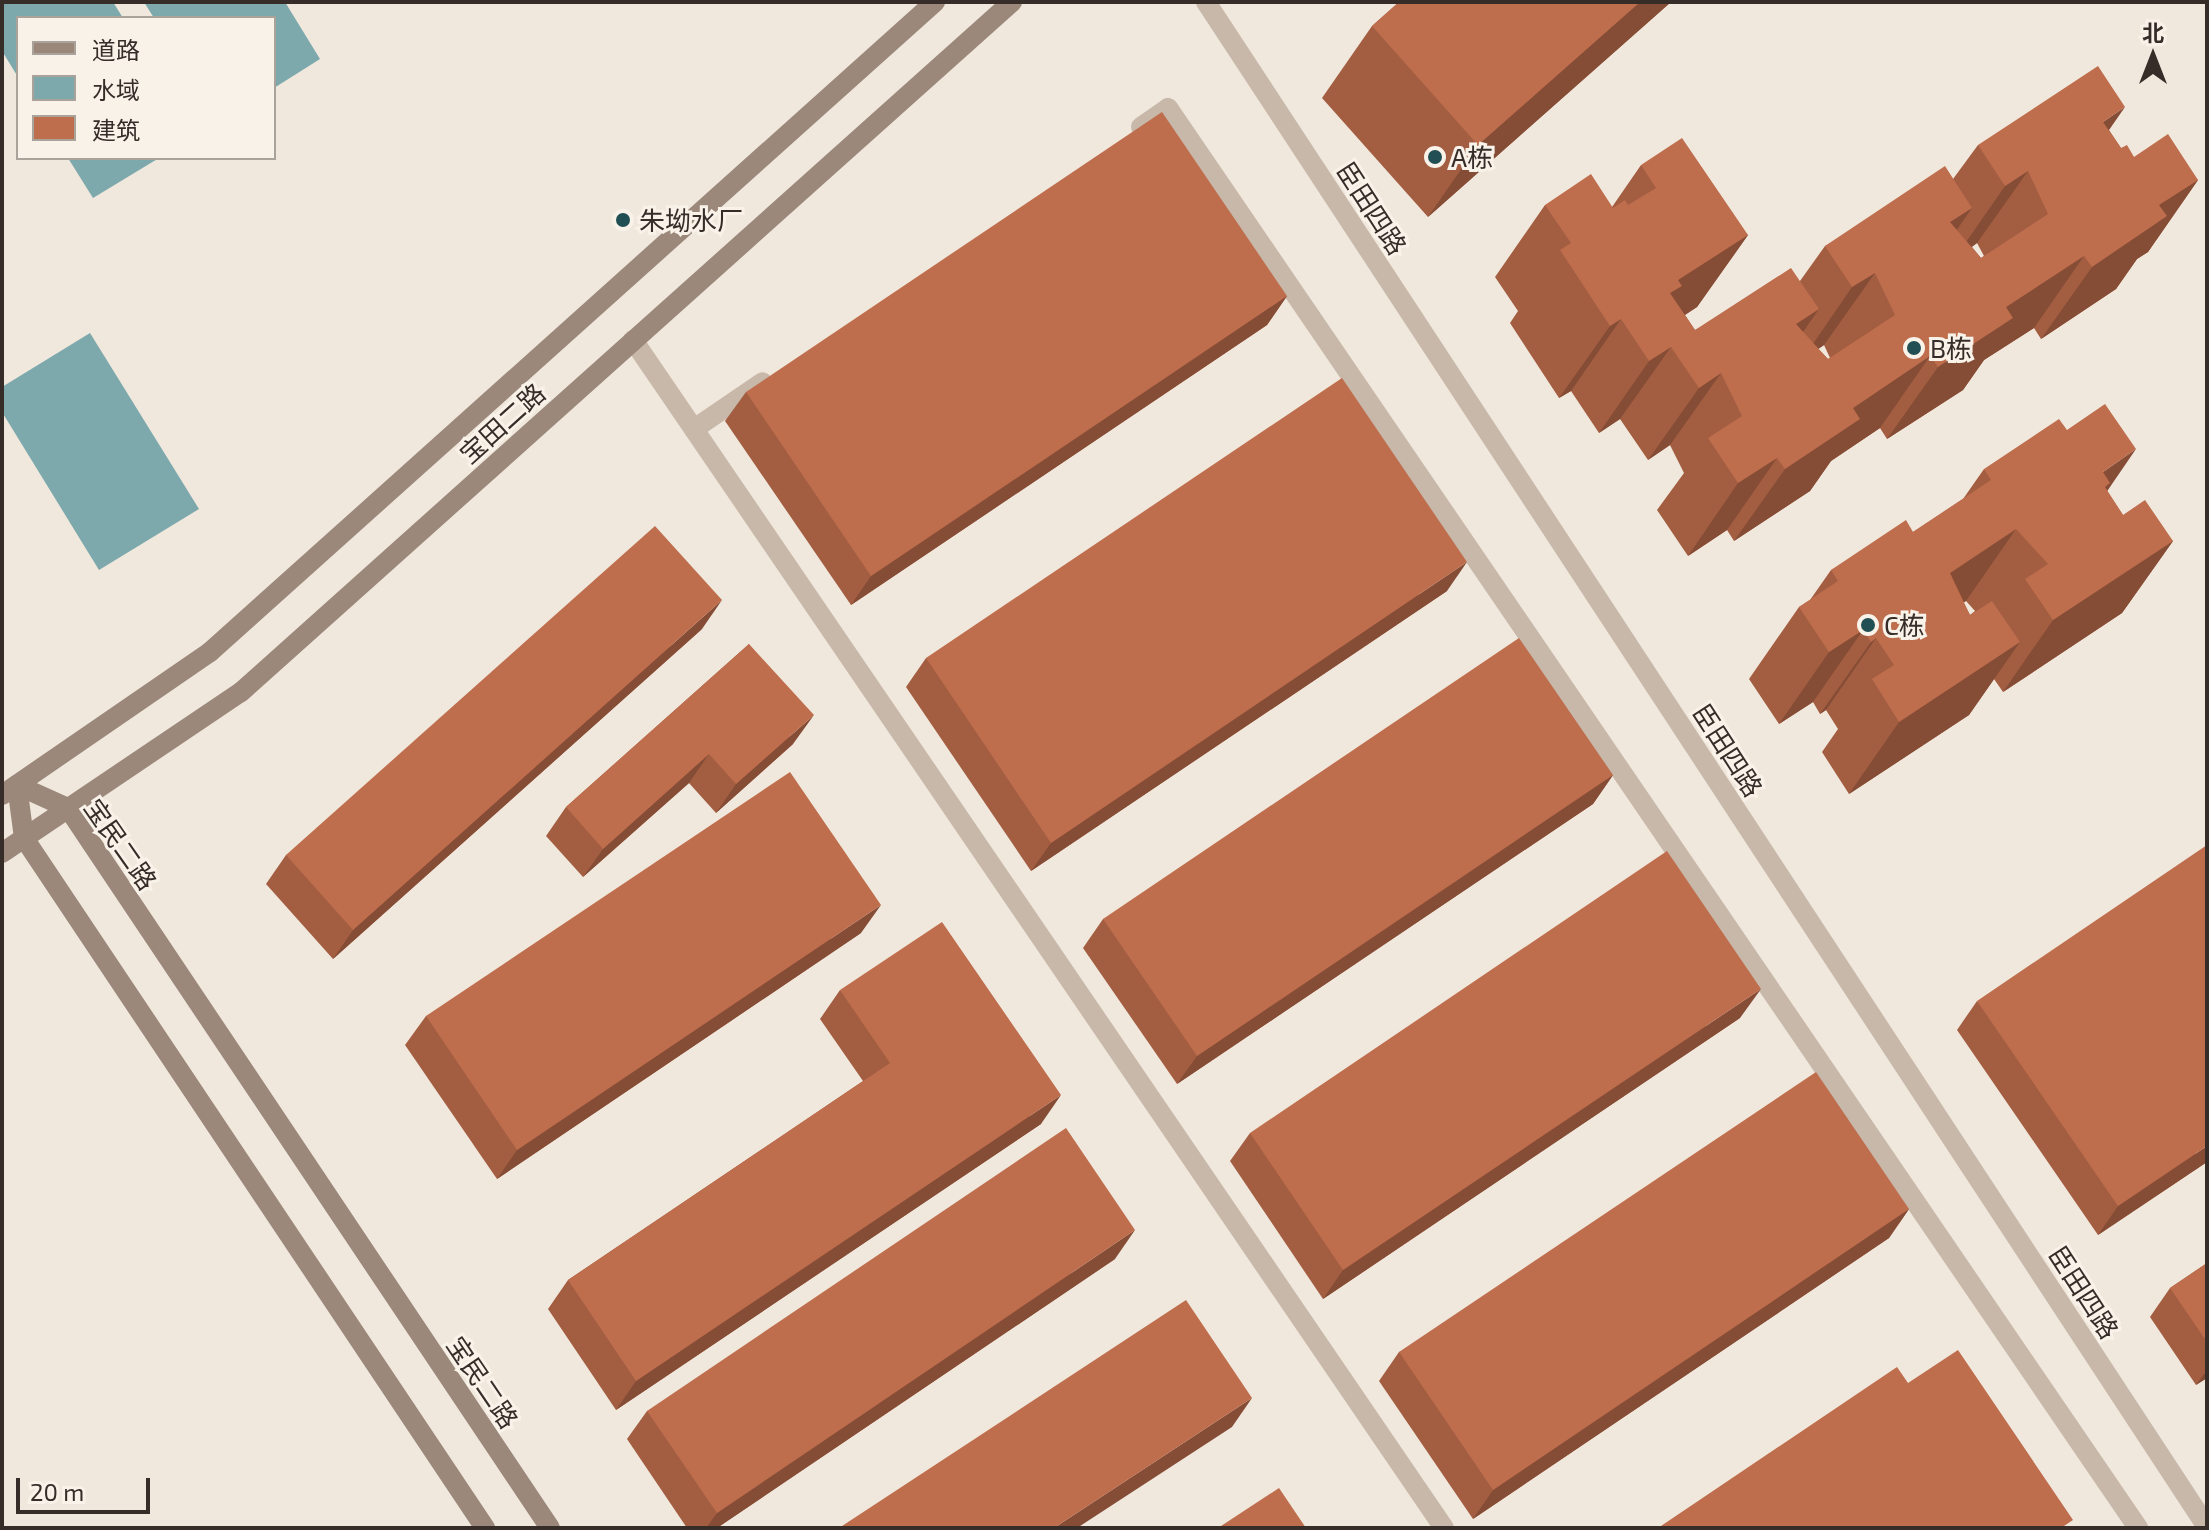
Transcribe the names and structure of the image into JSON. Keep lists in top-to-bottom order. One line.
{"streets":{"street":["臣田四路","宝田二路","宝民二路"]},"crossings":[["宝田二路","宝民二路"]],"places":["A栋","朱坳水厂","B栋","C栋"],"legend":["道路","水域","建筑"],"scale_bar":"20 m","north":"top"}
